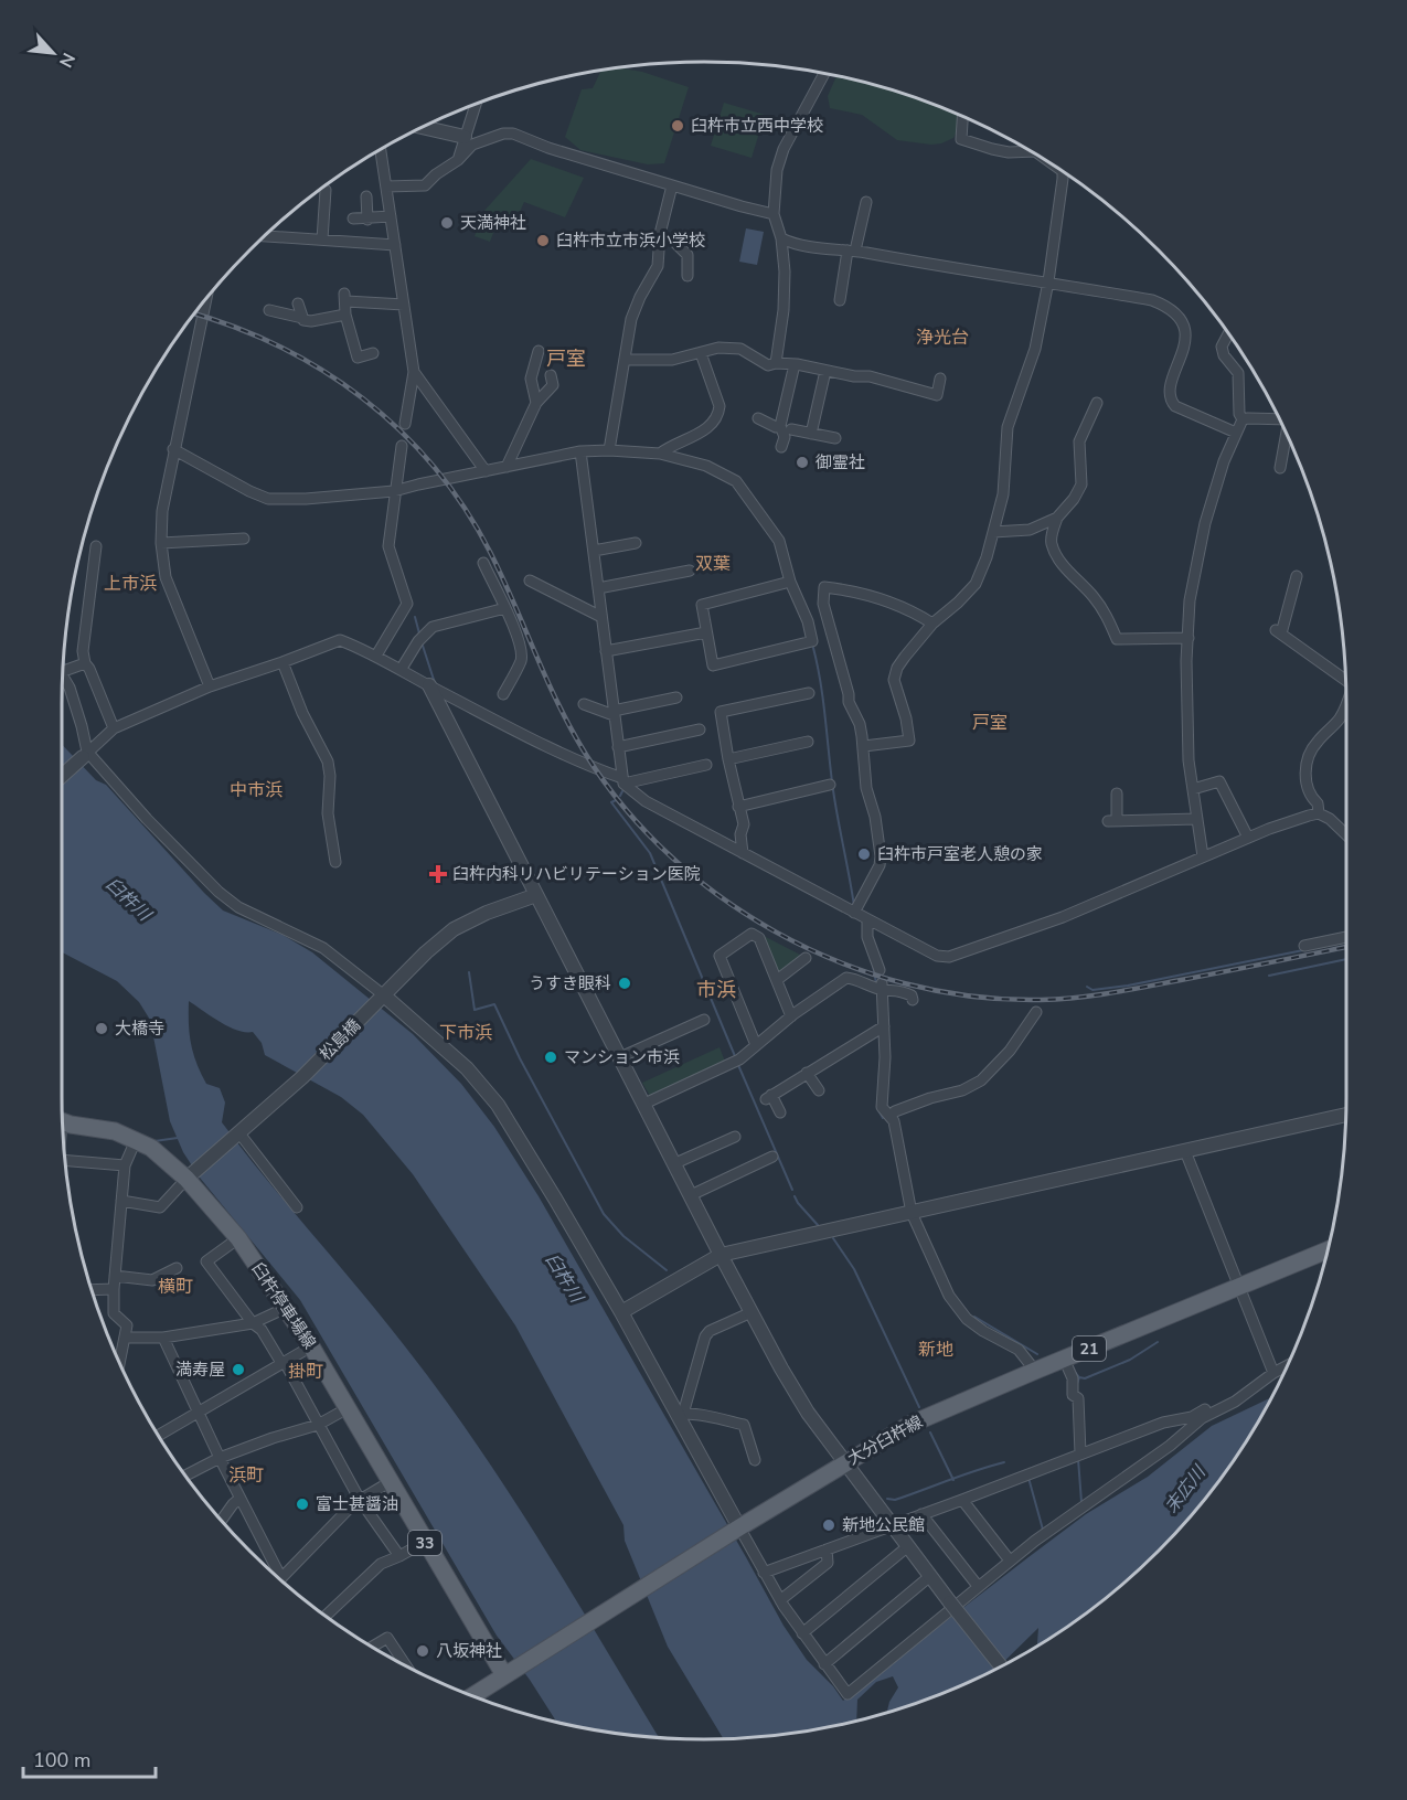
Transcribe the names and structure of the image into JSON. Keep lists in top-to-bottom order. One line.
{"streets":{"main road":["臼杵停車場線","21","大分臼杵線","33"],"street":["松島橋"]},"crossings":[["松島橋","臼杵停車場線"],["臼杵停車場線","大分臼杵線"]],"districts":["浄光台","戸室","双葉","上市浜","戸室","中市浜","市浜","下市浜","横町","新地","掛町","浜町"],"water":["臼杵川","末広川"],"places":{"other":["臼杵市立西中学校","天満神社","臼杵市立市浜小学校","御霊社","臼杵市戸室老人憩の家","うすき眼科","大橋寺","マンション市浜","満寿屋","富士甚醤油","新地公民館","八坂神社"],"health":["臼杵内科リハビリテーション医院"]},"scale_bar":"100 m","north":"bottom right"}
